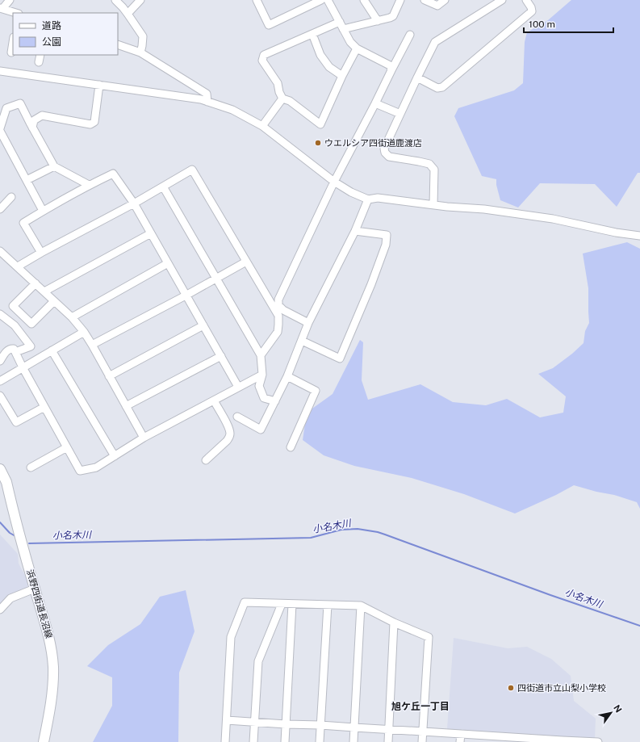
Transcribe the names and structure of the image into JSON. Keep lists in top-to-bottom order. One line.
{"streets":{"main road":["浜野四街道長沼線"]},"districts":["旭ケ丘一丁目"],"water":["小名木川"],"places":["ウエルシア四街道鹿渡店","四街道市立山梨小学校"],"legend":["道路","公園"],"scale_bar":"100 m","north":"top right"}
